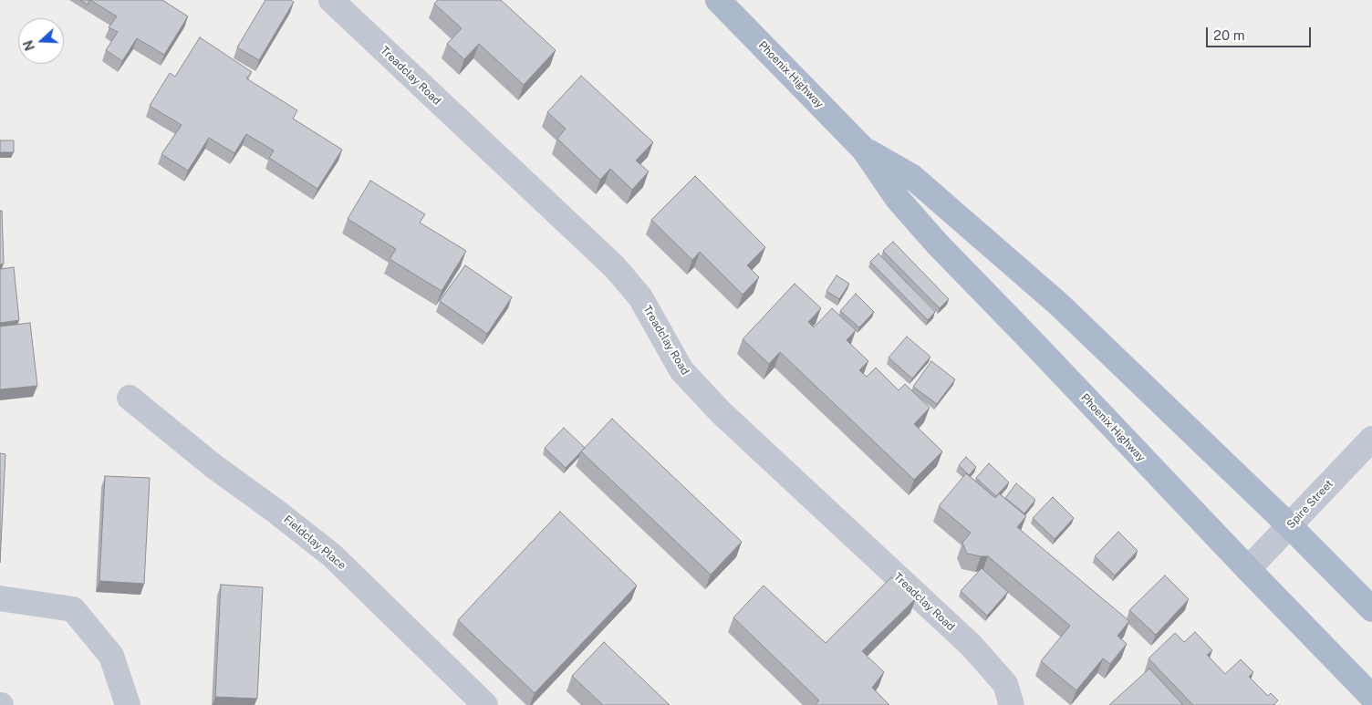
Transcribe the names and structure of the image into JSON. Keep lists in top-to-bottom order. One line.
{"streets":{"main road":["Phoenix Highway"],"street":["Treadclay Road","Spire Street","Fieldclay Place"]},"crossings":[["Phoenix Highway","Spire Street"]],"scale_bar":"20 m","north":"left"}
